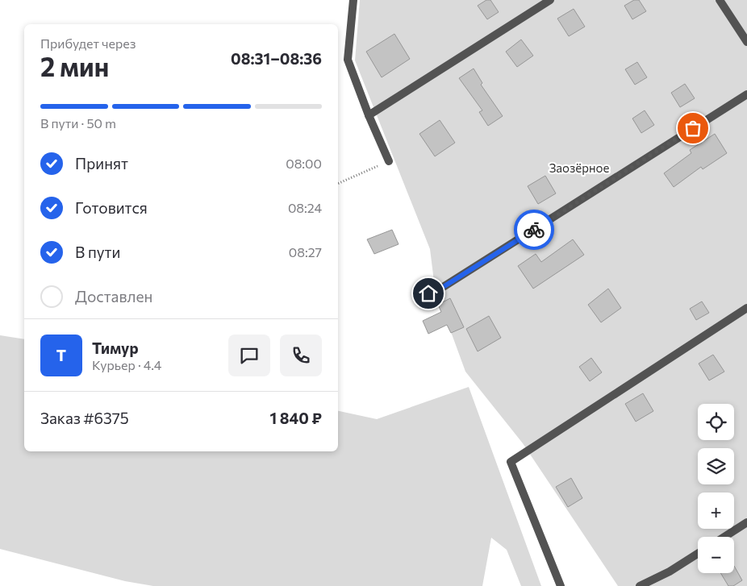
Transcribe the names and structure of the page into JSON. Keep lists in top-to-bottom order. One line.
{"parks":["Заозёрное"],"page":{"heading":["2 мин","Прибудет через","08:31–08:36"],"panel":["Тимур","Курьер · 4.4","Заказ #6375","1 840 ₽"],"bar":"В пути · 50 m","list":[["Принят","08:00"],["Готовится","08:24"],["В пути","08:27"],"Доставлен"],"round":"Т","map_buttons":["+","−"]}}
